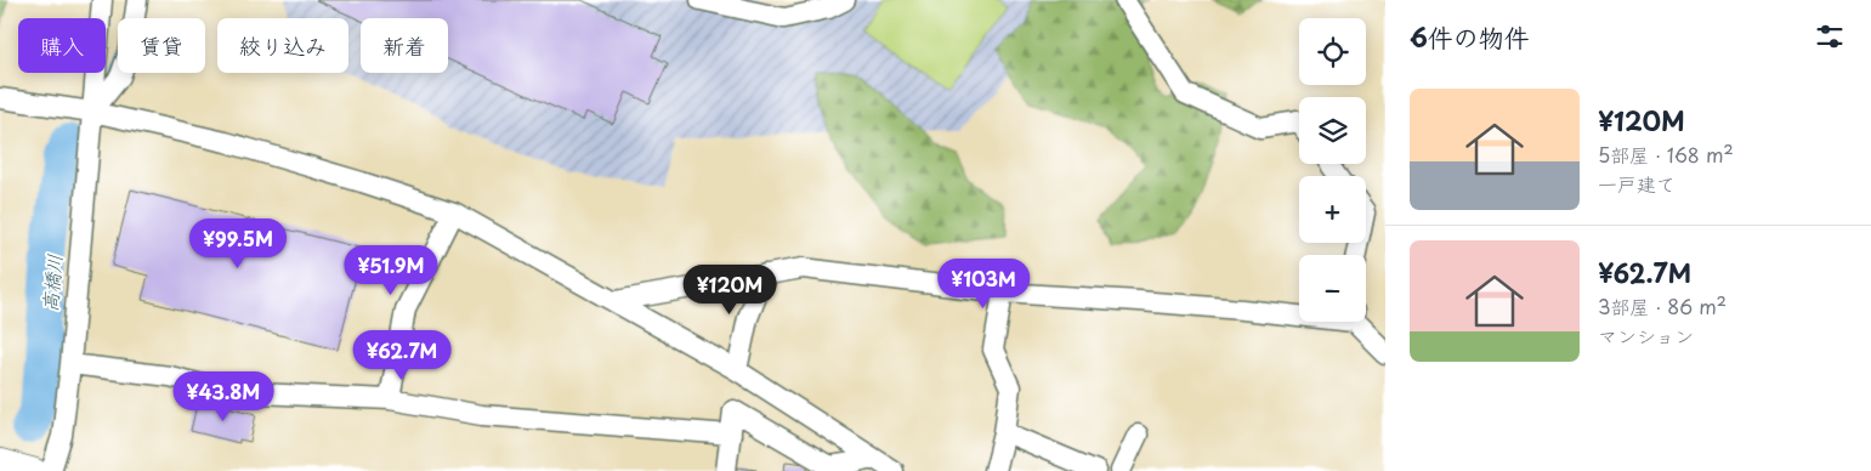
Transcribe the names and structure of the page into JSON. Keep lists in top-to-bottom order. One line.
{"water":["高橋川"],"page":{"heading":"6件の物件","map_buttons":["+","−"],"chip":["購入","賃貸","絞り込み","新着"],"list":[{"name":"¥120M","note":"5部屋 · 168 m² · 一戸建て"},{"name":"¥62.7M","note":"3部屋 · 86 m² · マンション"}],"price":["¥99.5M","¥51.9M","¥103M","¥120M","¥62.7M","¥43.8M"]}}
